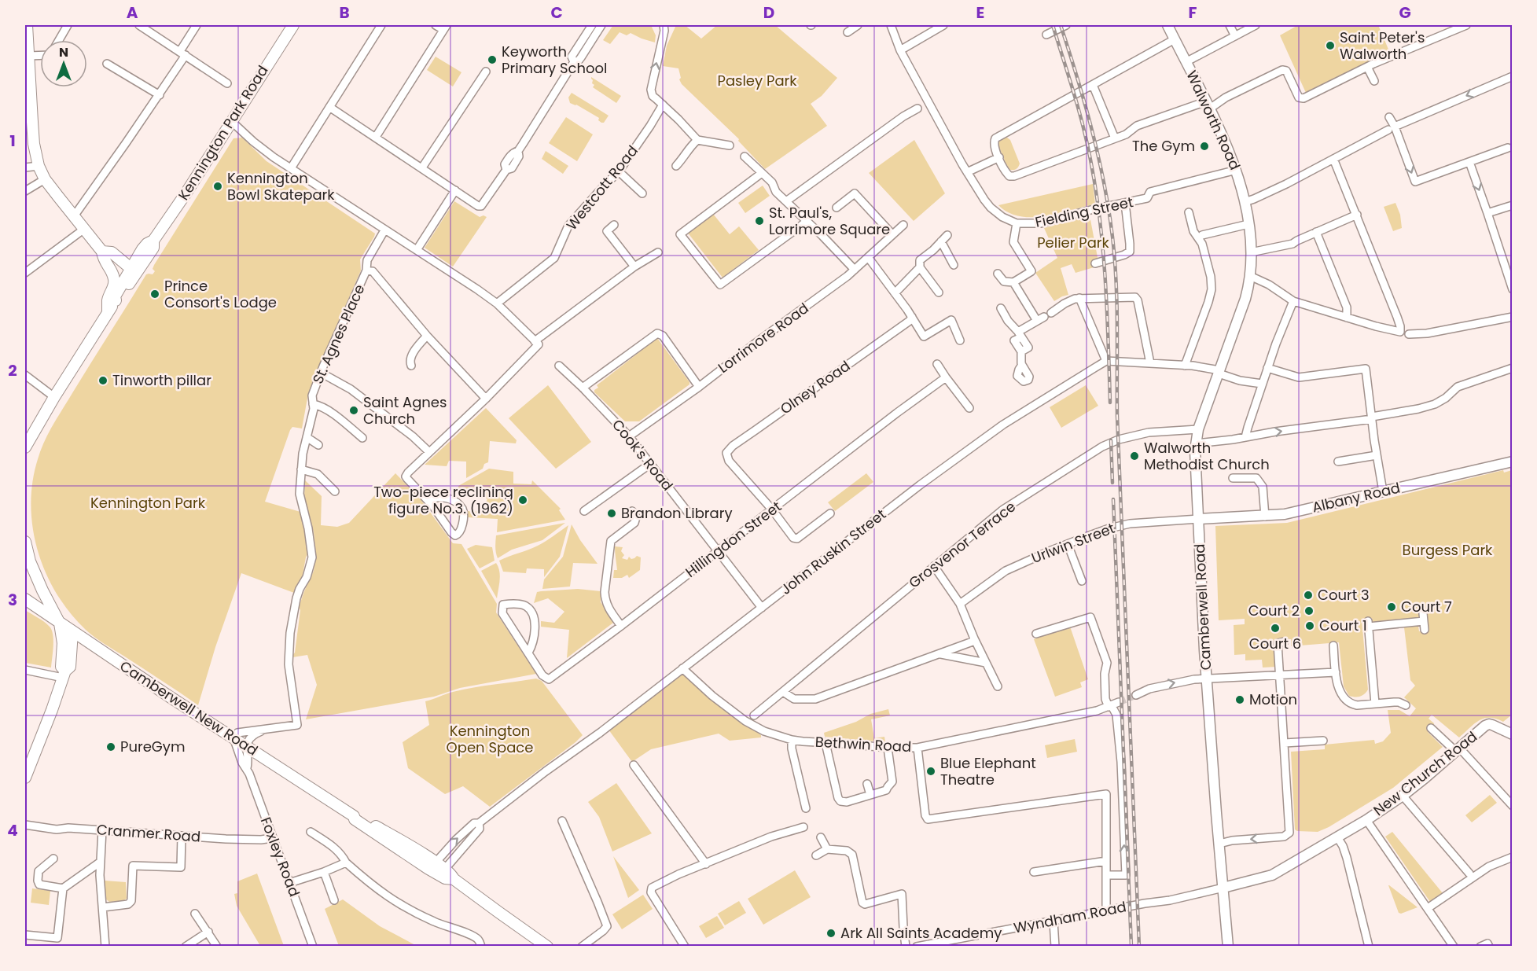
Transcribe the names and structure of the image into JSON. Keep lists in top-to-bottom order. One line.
{"streets":{"highway":["Kennington Park Road","Camberwell New Road"],"main road":["Walworth Road","Albany Road","Camberwell Road","New Church Road"],"street":["Westcott Road","Fielding Street","St. Agnes Place","Lorrimore Road","Olney Road","Cook's Road","Hillingdon Street","Urlwin Street","Grosvenor Terrace","John Ruskin Street","Bethwin Road","Cranmer Road","Foxley Road","Wyndham Road"]},"crossings":[["Walworth Road","Fielding Street"],["Walworth Road","Camberwell Road"],["Lorrimore Road","Cook's Road"],["Olney Road","Hillingdon Street"],["Cook's Road","Hillingdon Street"],["Cook's Road","John Ruskin Street"],["Albany Road","Urlwin Street"],["Albany Road","Camberwell Road"],["Urlwin Street","Camberwell Road"],["Grosvenor Terrace","Camberwell Road"],["John Ruskin Street","Camberwell New Road"],["John Ruskin Street","Bethwin Road"],["Camberwell Road","New Church Road"],["Camberwell Road","Wyndham Road"],["Camberwell New Road","Foxley Road"],["New Church Road","Wyndham Road"],["Cranmer Road","Foxley Road"]],"parks":["Pasley Park","Pelier Park","Kennington Park","Burgess Park","Kennington Open Space"],"places":["Saint Peter's Walworth","Keyworth Primary School","The Gym","Kennington Bowl Skatepark","St. Paul's, Lorrimore Square","Prince Consort's Lodge","Tinworth pillar","Saint Agnes Church","Walworth Methodist Church","Two-piece reclining figure No.3. (1962)","Brandon Library","Court 3","Court 7","Court 2","Court 1","Court 6","Motion","PureGym","Blue Elephant Theatre","Ark All Saints Academy"],"north":"top","grid":{"columns":["A","B","C","D","E","F","G"],"rows":["1","2","3","4"]}}
